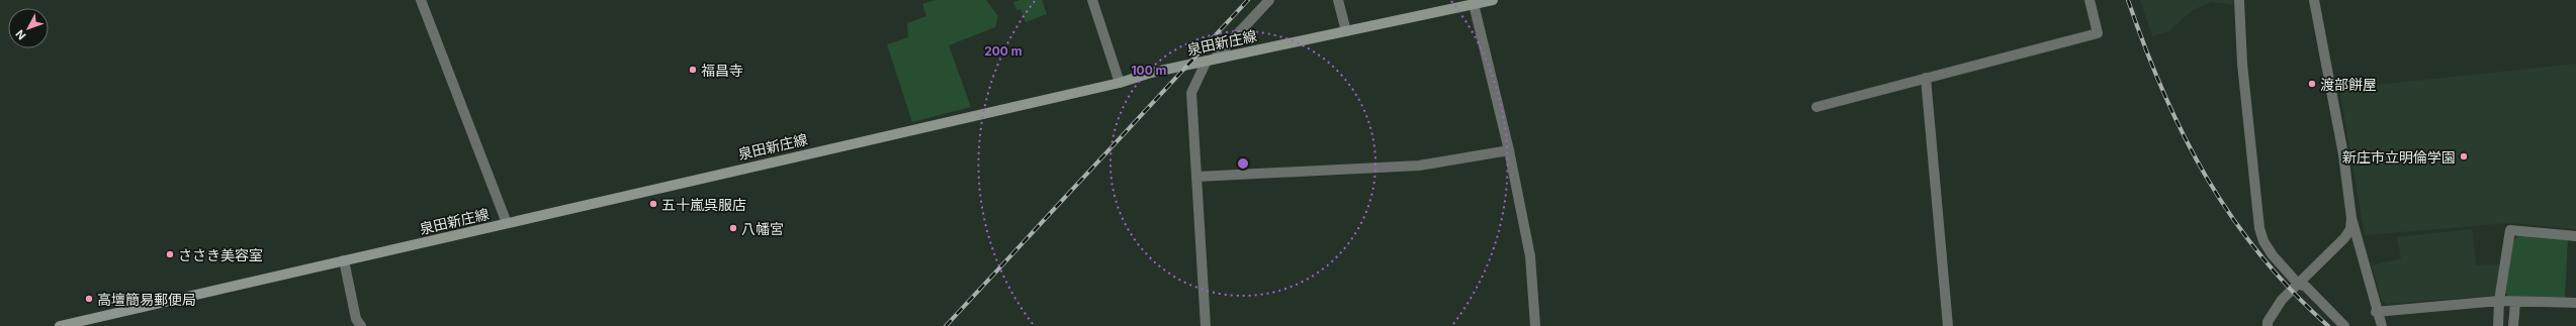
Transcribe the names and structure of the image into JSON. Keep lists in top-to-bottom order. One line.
{"streets":{"main road":["泉田新庄線"]},"places":["福昌寺","渡部餅屋","新庄市立明倫学園","五十嵐呉服店","八幡宮","ささき美容室","高壇簡易郵便局"],"north":"bottom left","rings":["200 m","100 m"]}
